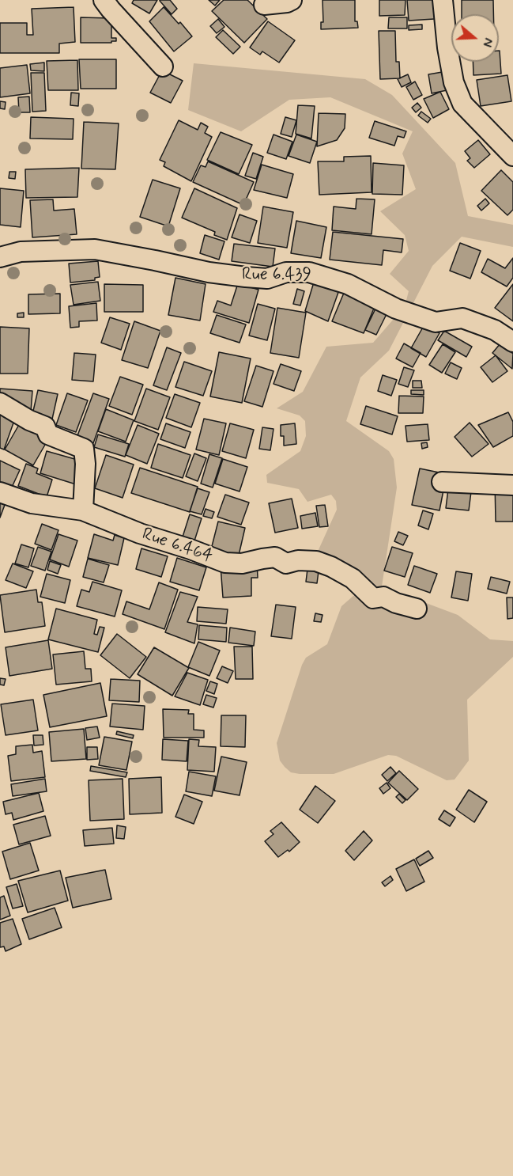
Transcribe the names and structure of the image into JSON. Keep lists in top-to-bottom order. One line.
{"streets":{"street":["Rue 6.439","Rue 6.464"]},"north":"right"}
